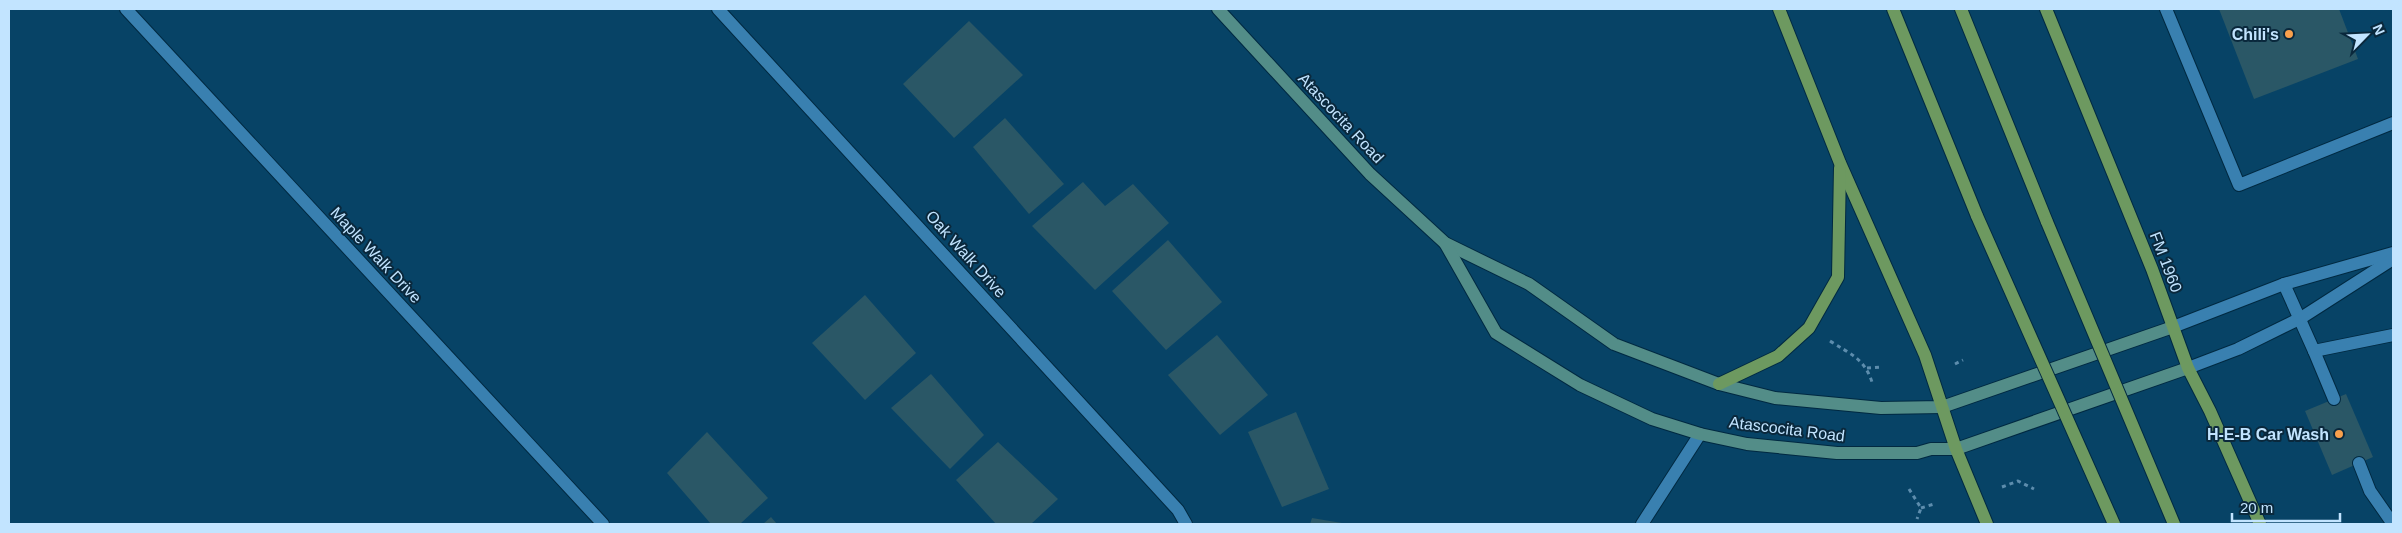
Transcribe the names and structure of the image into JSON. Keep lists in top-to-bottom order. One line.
{"streets":{"main road":["Atascocita Road","FM 1960"],"street":["Oak Walk Drive","Maple Walk Drive"]},"crossings":[["Atascocita Road","FM 1960"]],"places":["Chili's","H-E-B Car Wash"],"scale_bar":"20 m","north":"top right"}
